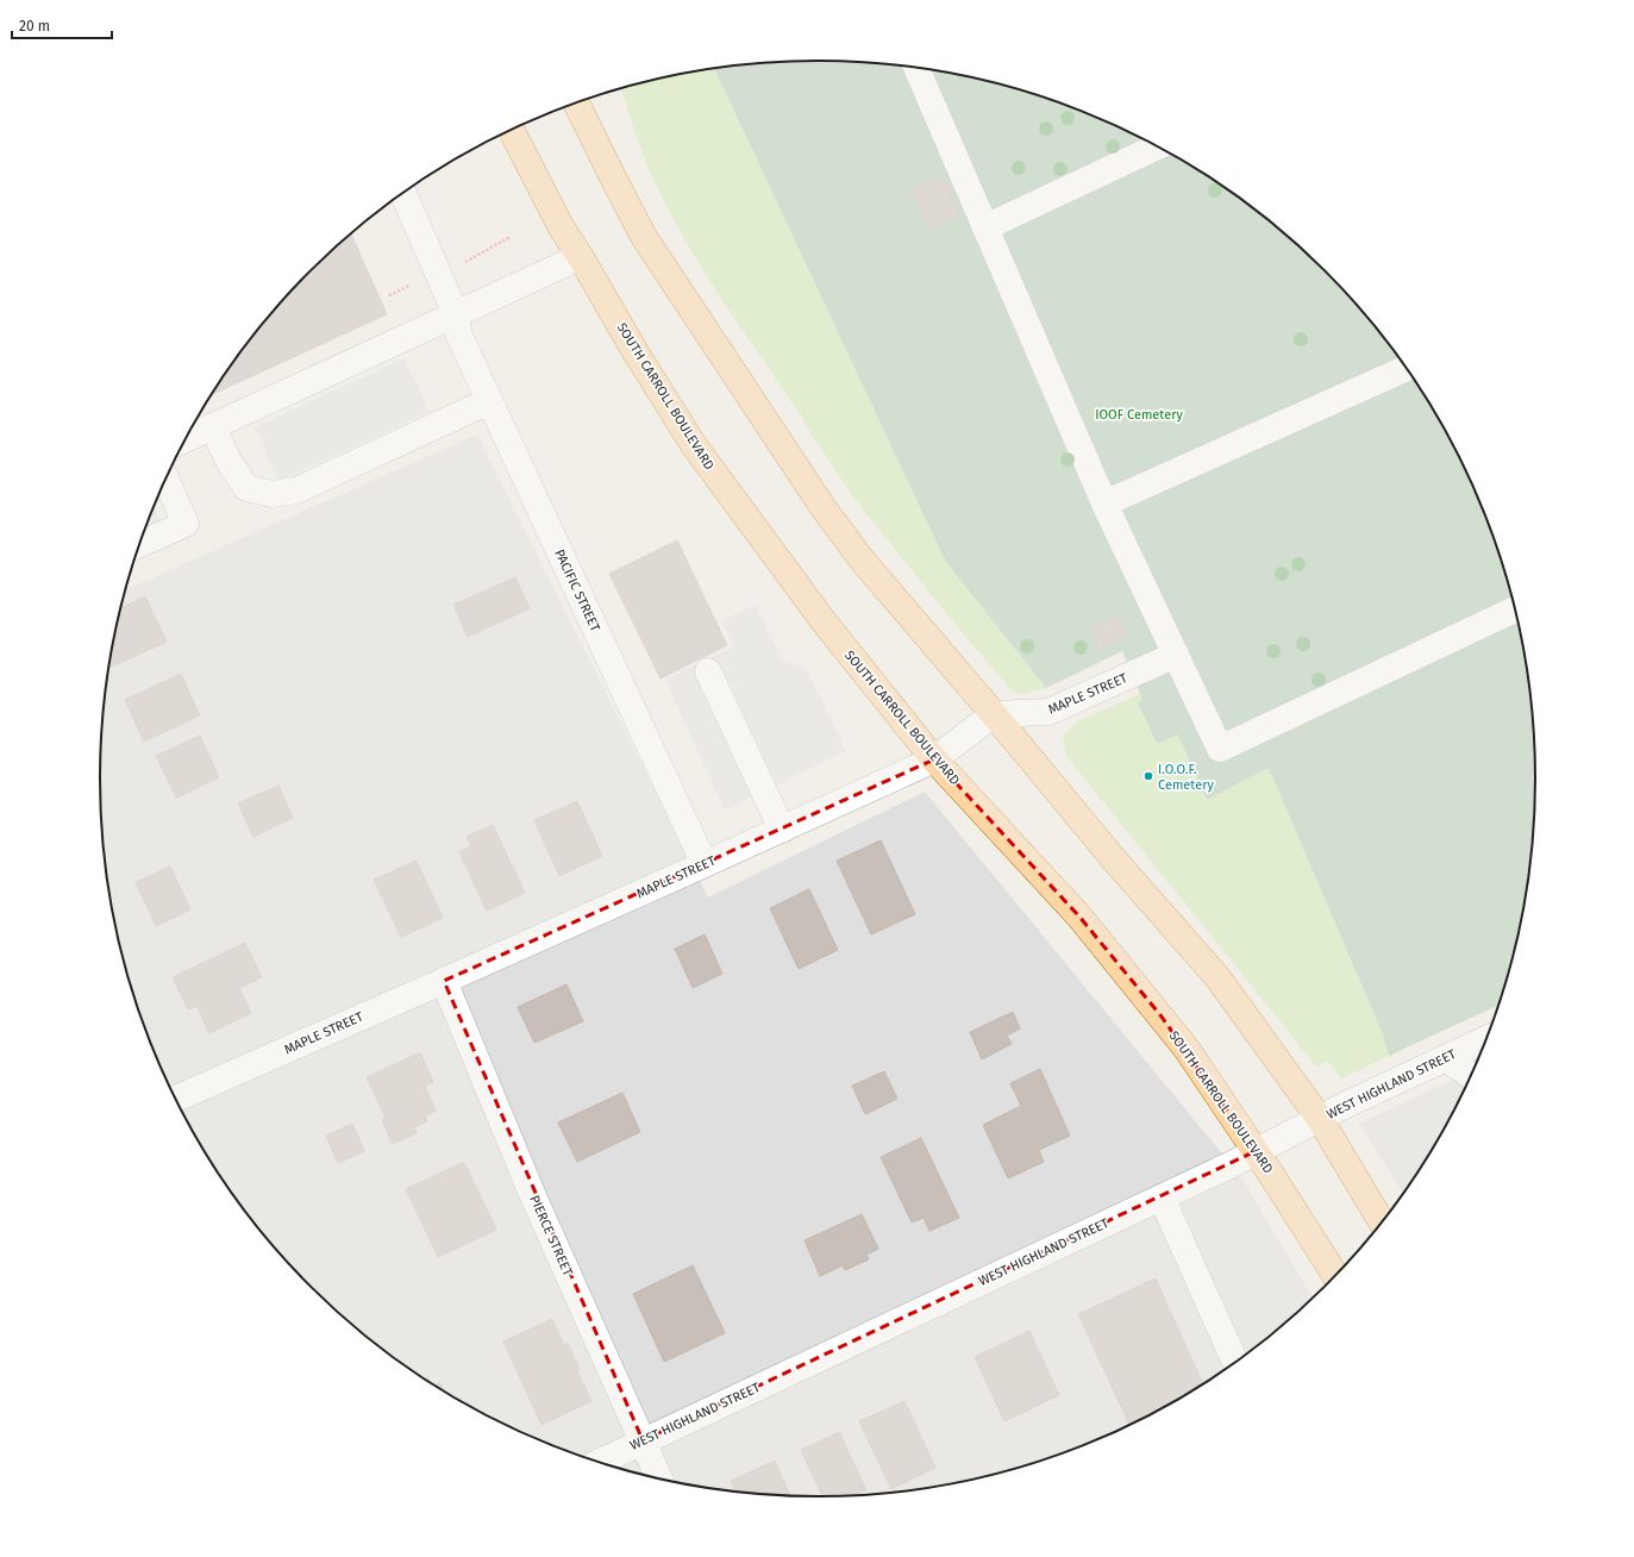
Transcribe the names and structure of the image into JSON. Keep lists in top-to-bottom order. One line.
{"streets":{"main road":["SOUTH CARROLL BOULEVARD"],"street":["PACIFIC STREET","MAPLE STREET","WEST HIGHLAND STREET","PIERCE STREET"]},"crossings":[["SOUTH CARROLL BOULEVARD","MAPLE STREET"],["SOUTH CARROLL BOULEVARD","WEST HIGHLAND STREET"],["PACIFIC STREET","MAPLE STREET"],["MAPLE STREET","PIERCE STREET"],["WEST HIGHLAND STREET","PIERCE STREET"]],"parks":["IOOF Cemetery"],"places":["I.O.O.F. Cemetery"],"scale_bar":"20 m"}
